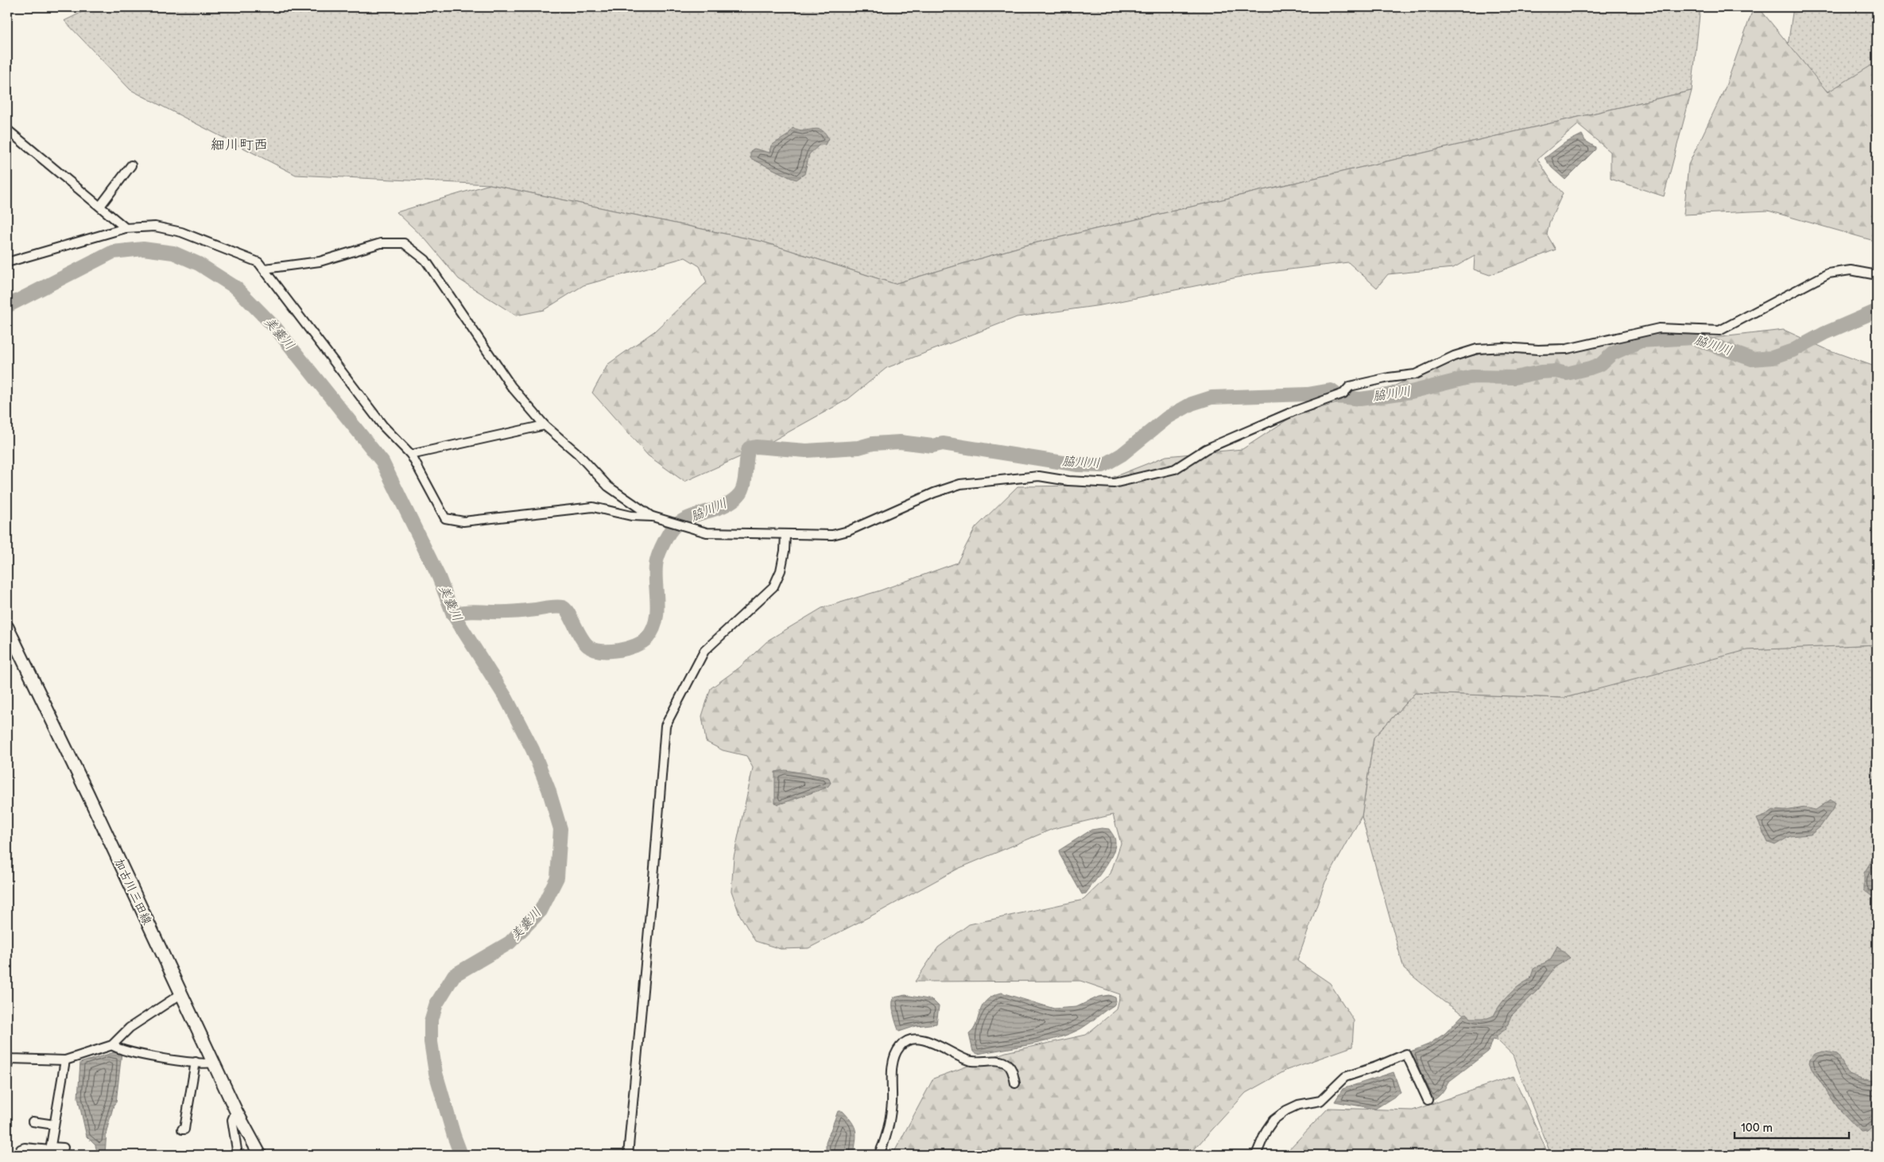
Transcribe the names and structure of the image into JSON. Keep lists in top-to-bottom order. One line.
{"streets":{"main road":["加古川三田線"]},"districts":["細川町西"],"water":["美嚢川","脇川川"],"scale_bar":"100 m"}
